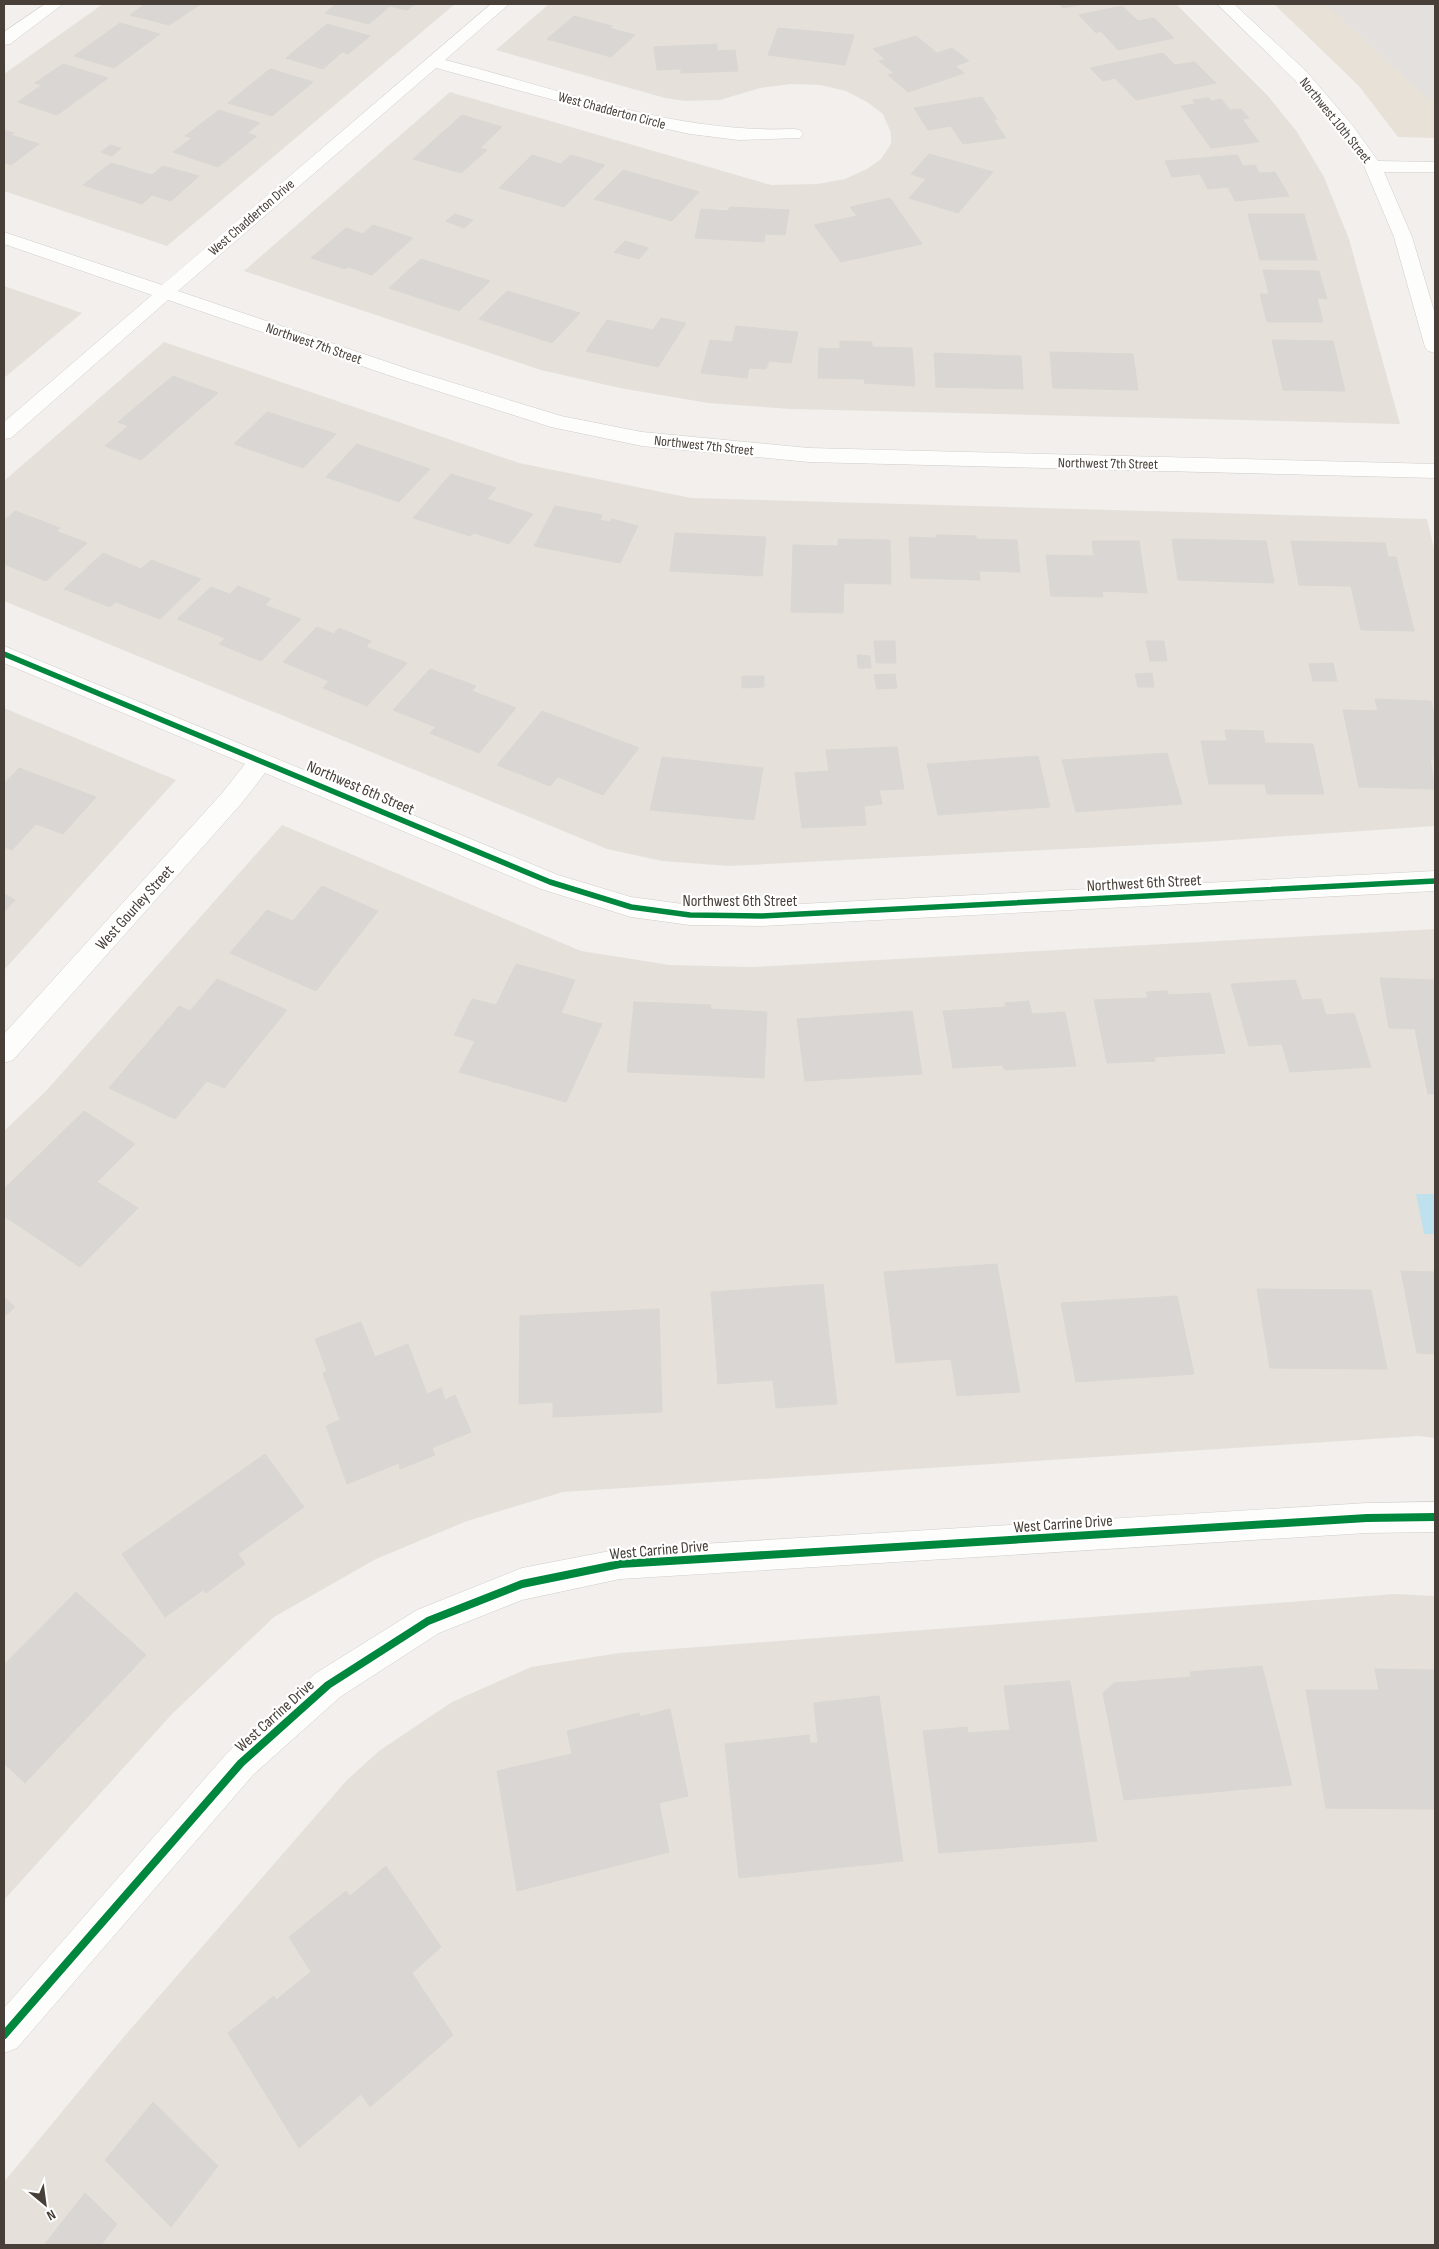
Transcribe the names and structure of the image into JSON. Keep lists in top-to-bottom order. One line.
{"streets":{"street":["West Chadderton Circle","Northwest 10th Street","West Chadderton Drive","Northwest 7th Street","Northwest 6th Street","West Gourley Street","West Carrine Drive"]},"crossings":[["West Chadderton Circle","West Chadderton Drive"],["West Chadderton Drive","Northwest 7th Street"],["Northwest 6th Street","West Gourley Street"]],"north":"bottom right"}
